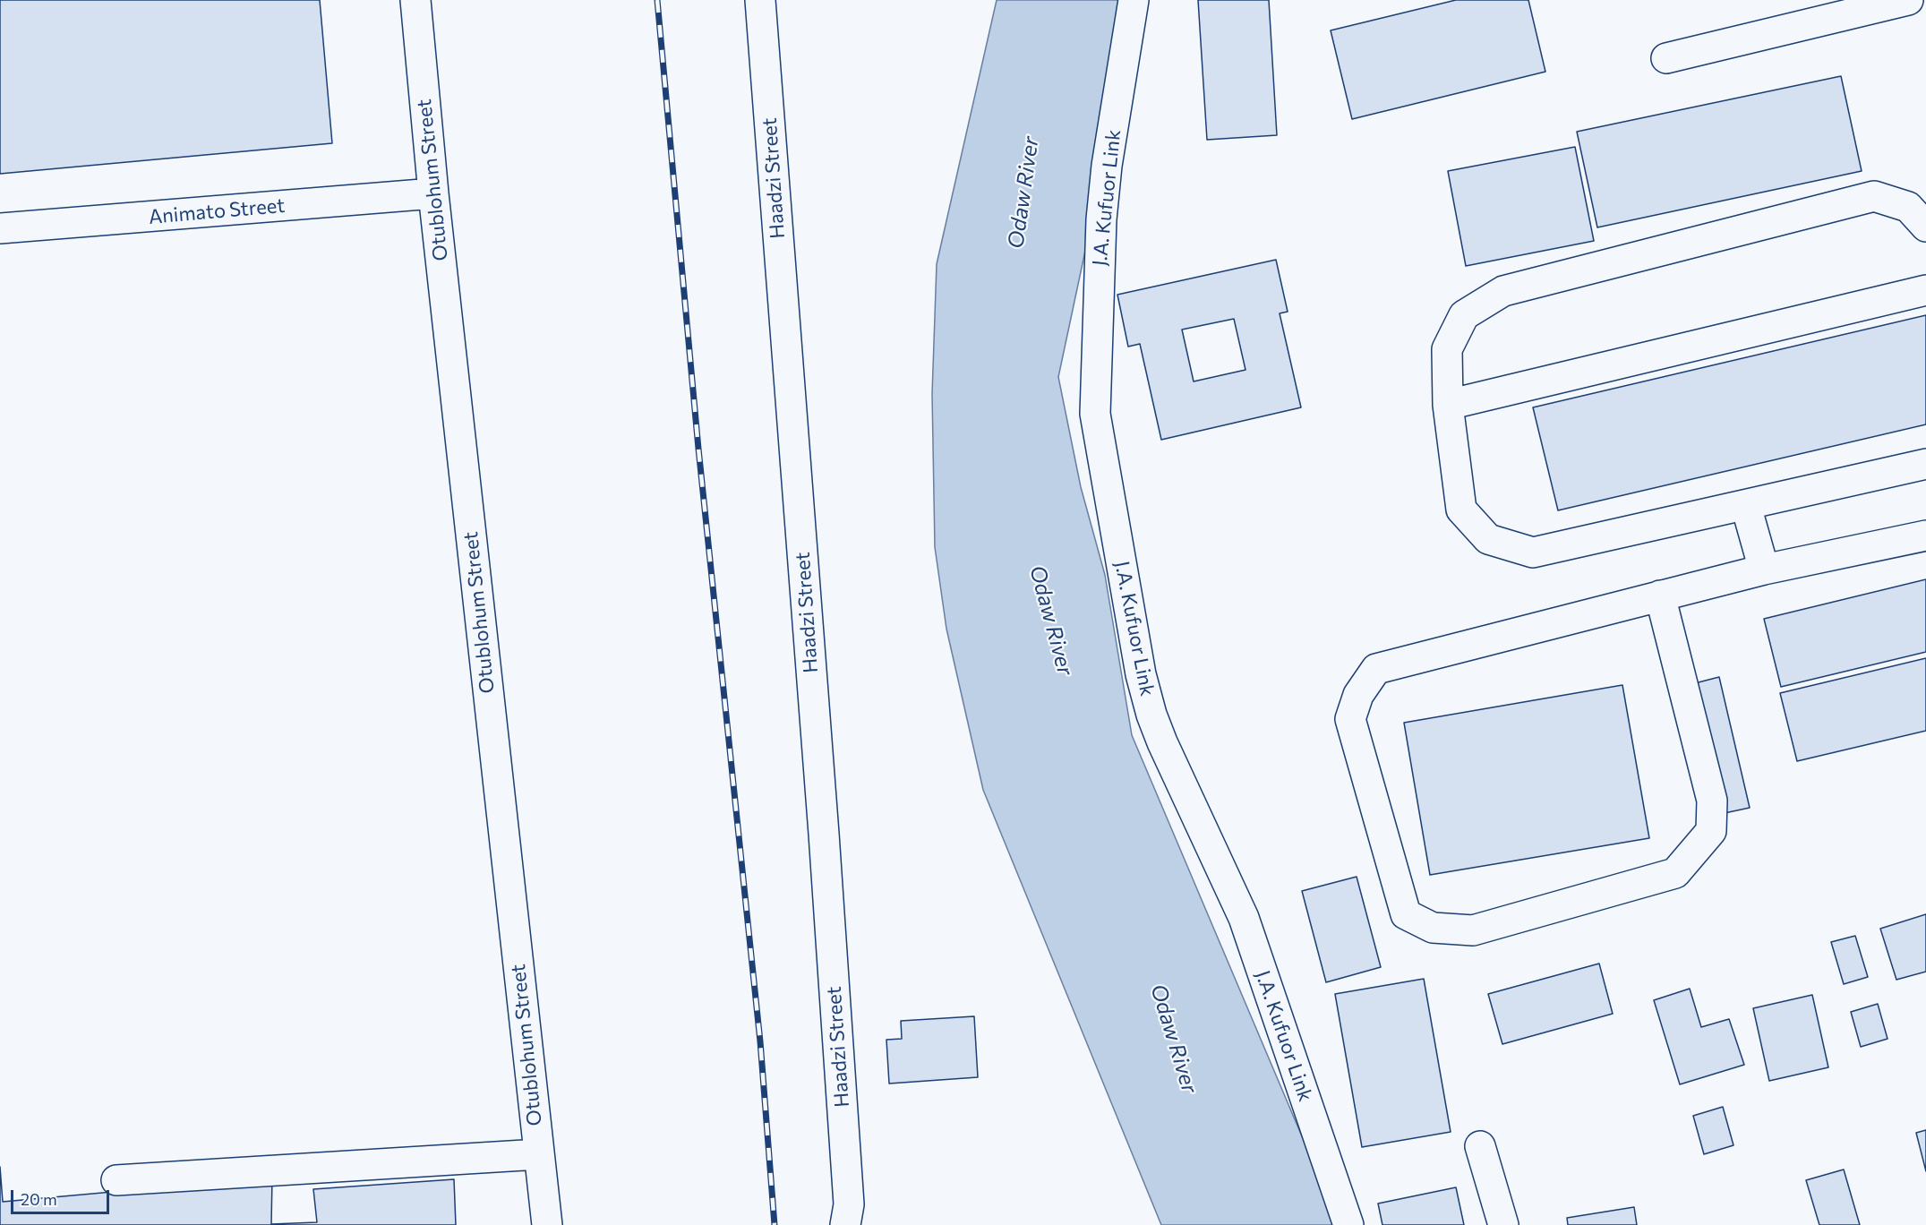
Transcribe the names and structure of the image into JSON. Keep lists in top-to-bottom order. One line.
{"streets":{"street":["Haadzi Street","Otublohum Street","J.A. Kufuor Link","Animato Street"]},"crossings":[["Otublohum Street","Animato Street"]],"water":["Odaw River"],"scale_bar":"20 m"}
